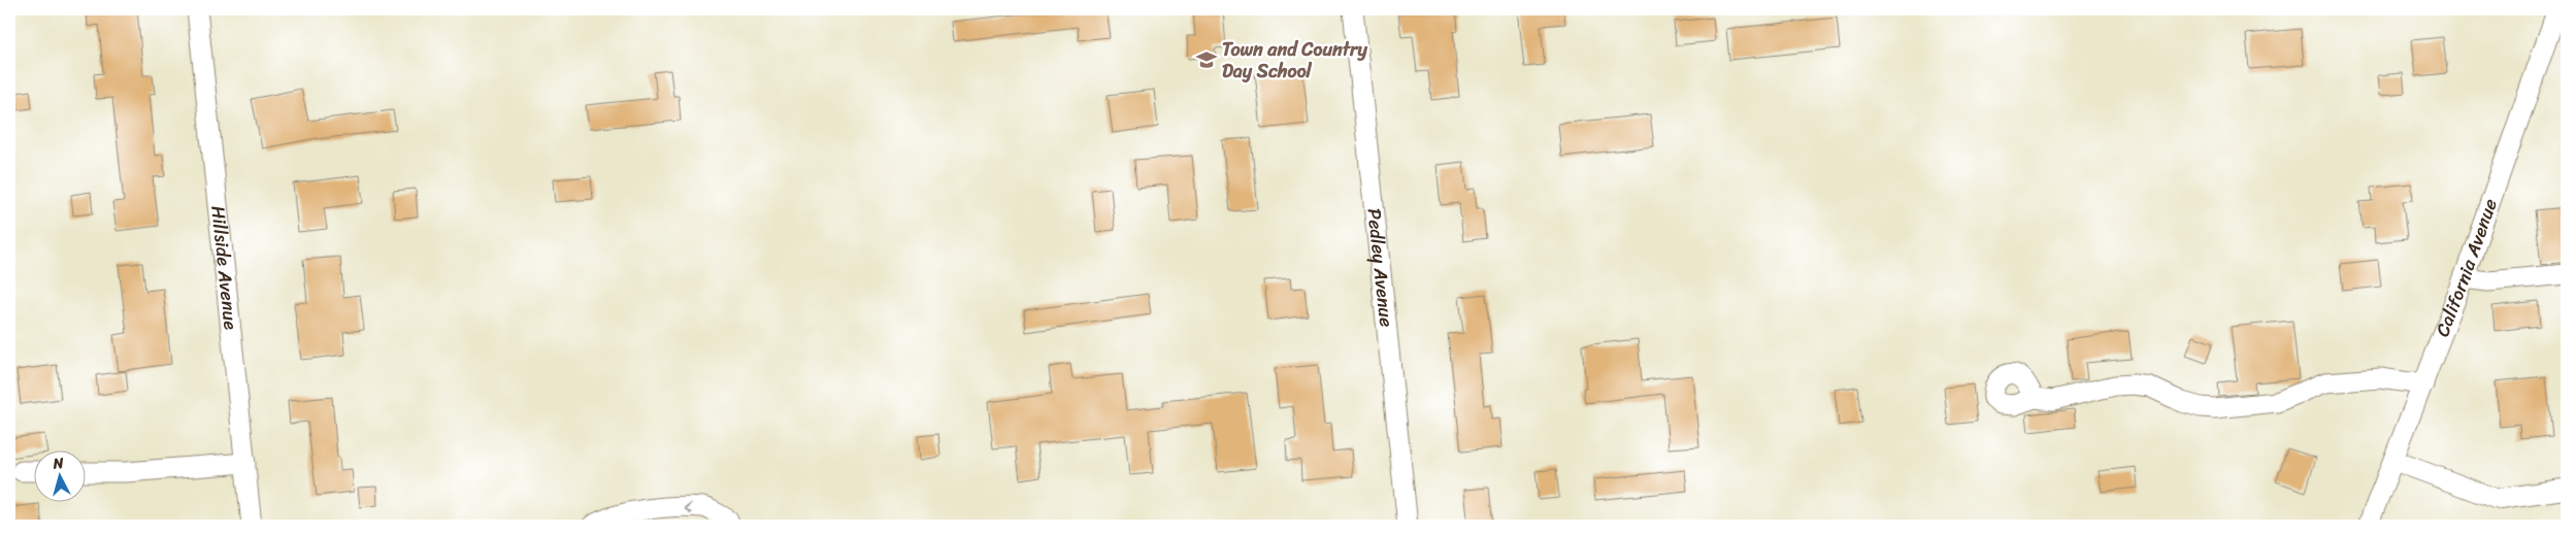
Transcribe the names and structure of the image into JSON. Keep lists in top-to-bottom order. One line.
{"streets":{"street":["Hillside Avenue","Pedley Avenue","California Avenue"]},"places":{"school or university":["Town and Country Day School"]},"north":"top"}
